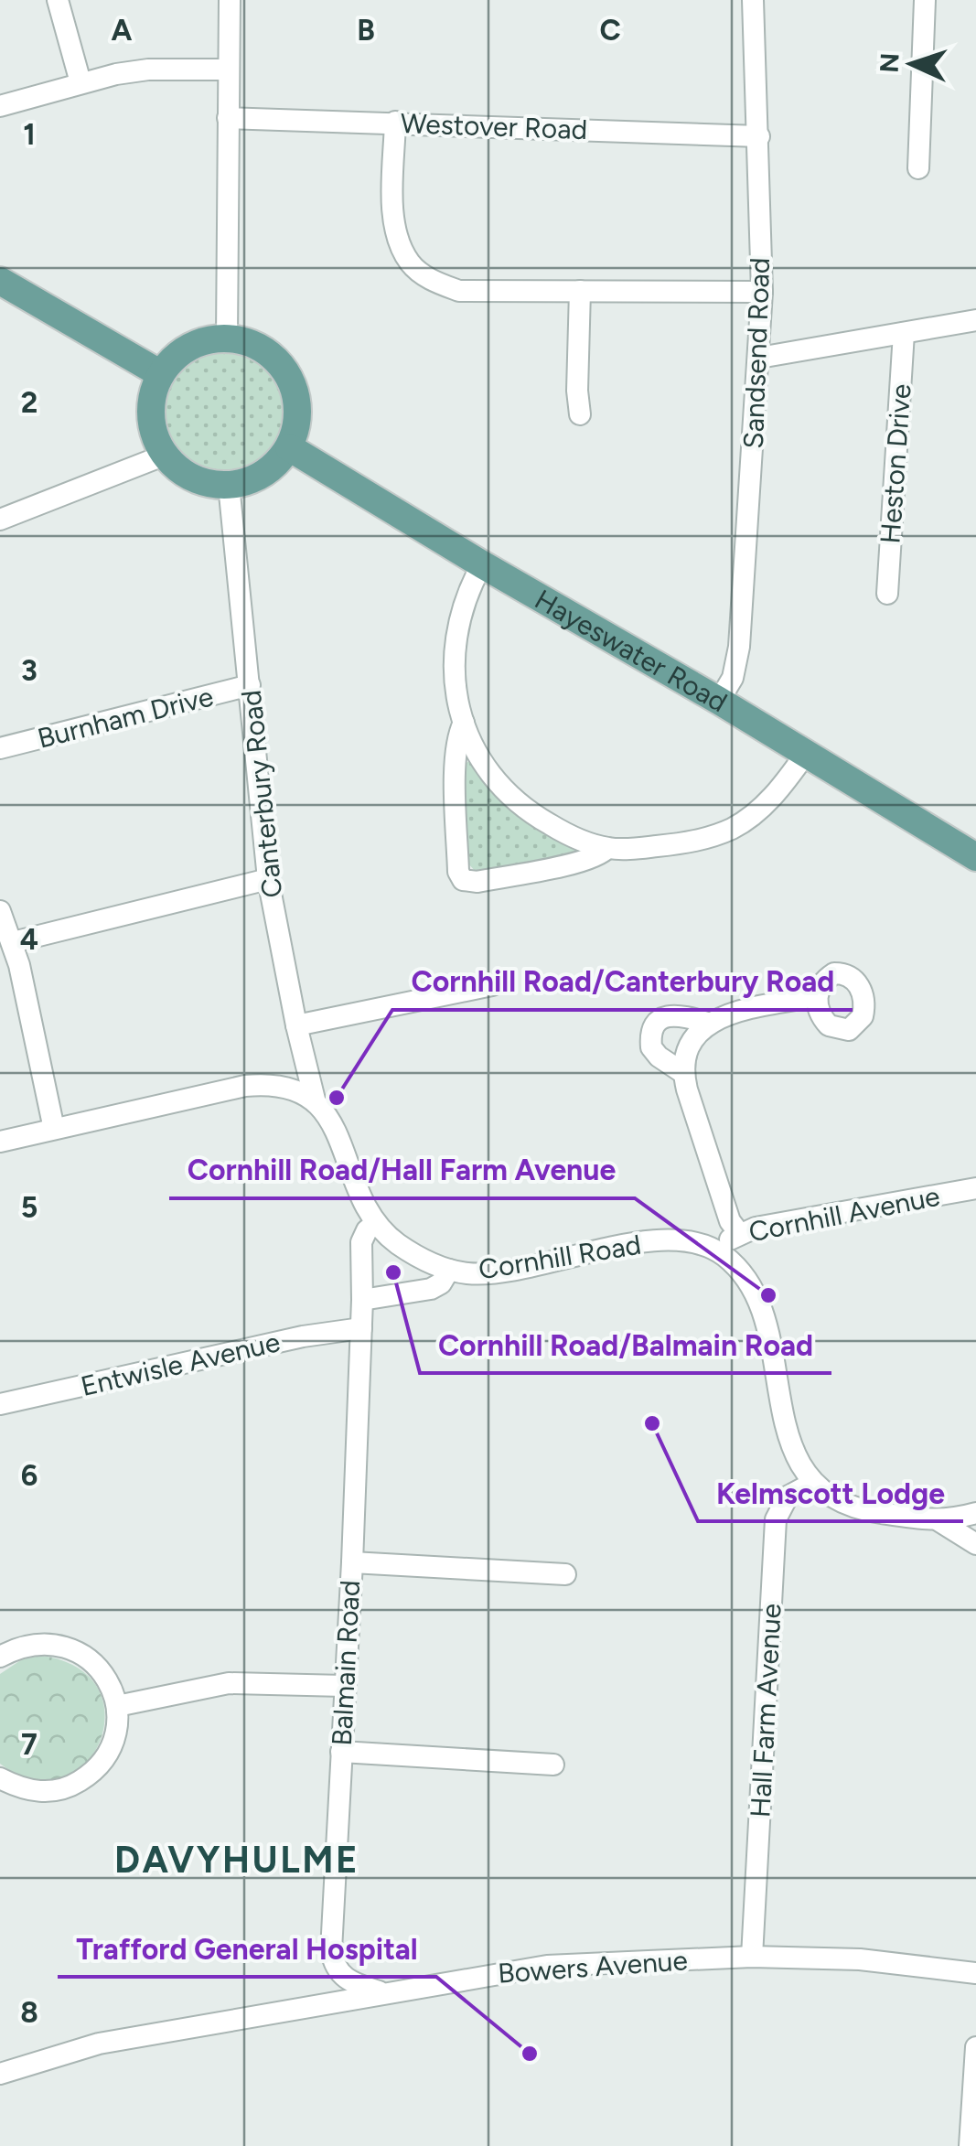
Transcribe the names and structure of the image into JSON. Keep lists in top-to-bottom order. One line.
{"streets":{"main road":["Hayeswater Road"],"street":["Westover Road","Sandsend Road","Heston Drive","Burnham Drive","Canterbury Road","Cornhill Avenue","Cornhill Road","Entwisle Avenue","Balmain Road","Hall Farm Avenue","Bowers Avenue"]},"crossings":[["Westover Road","Sandsend Road"],["Sandsend Road","Hayeswater Road"],["Hayeswater Road","Canterbury Road"],["Burnham Drive","Canterbury Road"],["Canterbury Road","Cornhill Road"],["Cornhill Avenue","Cornhill Road"],["Cornhill Road","Balmain Road"],["Entwisle Avenue","Balmain Road"],["Balmain Road","Bowers Avenue"],["Hall Farm Avenue","Bowers Avenue"]],"districts":["DAVYHULME"],"places":["Cornhill Road/Canterbury Road","Cornhill Road/Balmain Road","Cornhill Road/Hall Farm Avenue","Kelmscott Lodge","Trafford General Hospital"],"north":"left","grid":{"columns":["A","B","C"],"rows":["1","2","3","4","5","6","7","8"]}}
